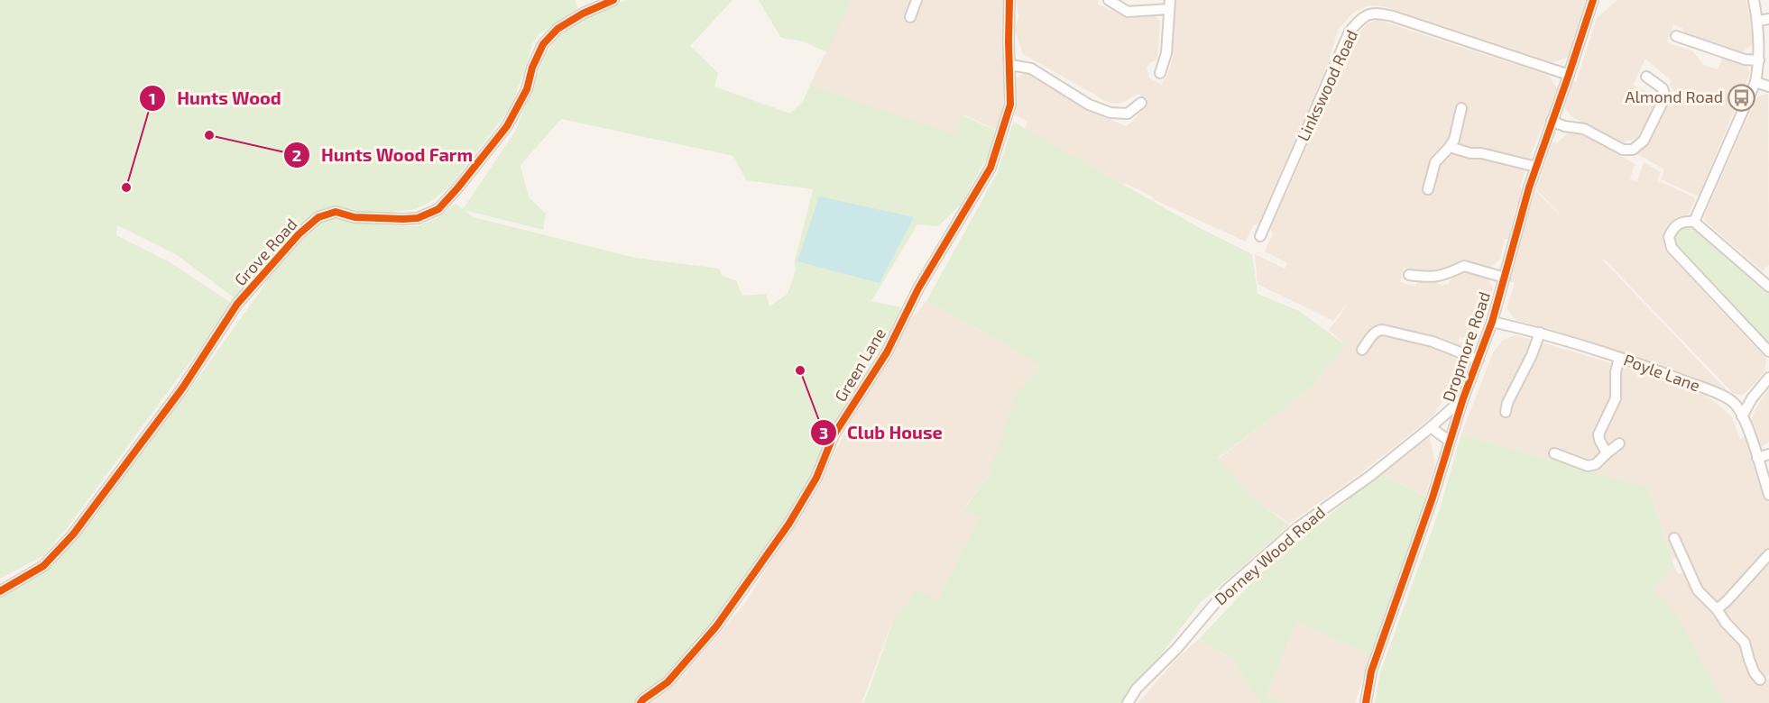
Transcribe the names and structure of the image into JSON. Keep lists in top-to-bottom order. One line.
{"streets":{"street":["Linkswood Road","Grove Road","Dropmore Road","Green Lane","Poyle Lane","Dorney Wood Road"]},"crossings":[["Linkswood Road","Dropmore Road"],["Dropmore Road","Poyle Lane"],["Dropmore Road","Dorney Wood Road"]],"places":{"bus stop":["Almond Road"],"other":["Hunts Wood Farm","Hunts Wood","Club House"]}}
